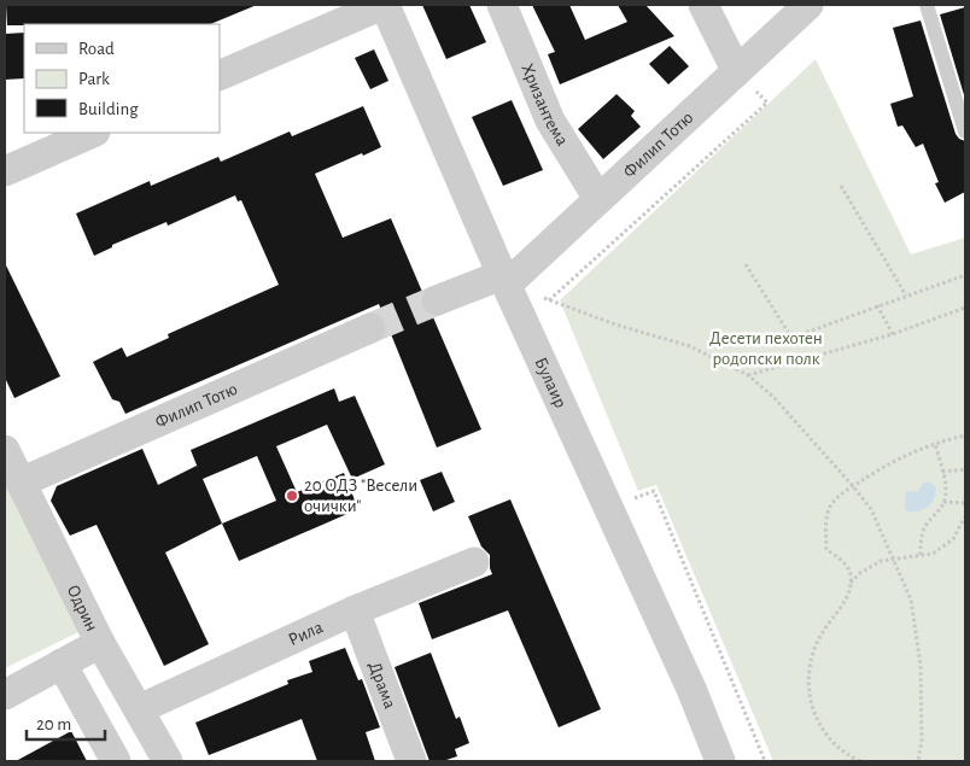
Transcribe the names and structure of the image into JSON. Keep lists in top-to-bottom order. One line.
{"streets":{"street":["Хризантема","Филип Тотю","Булаир","Одрин","Рила","Драма"]},"crossings":[["Хризантема","Филип Тотю"],["Филип Тотю","Булаир"],["Филип Тотю","Одрин"],["Одрин","Рила"],["Рила","Драма"]],"parks":["Десети пехотен родопски полк"],"places":["20 ОДЗ \"Весели очички\""],"legend":["Road","Park","Building"],"scale_bar":"20 m"}
